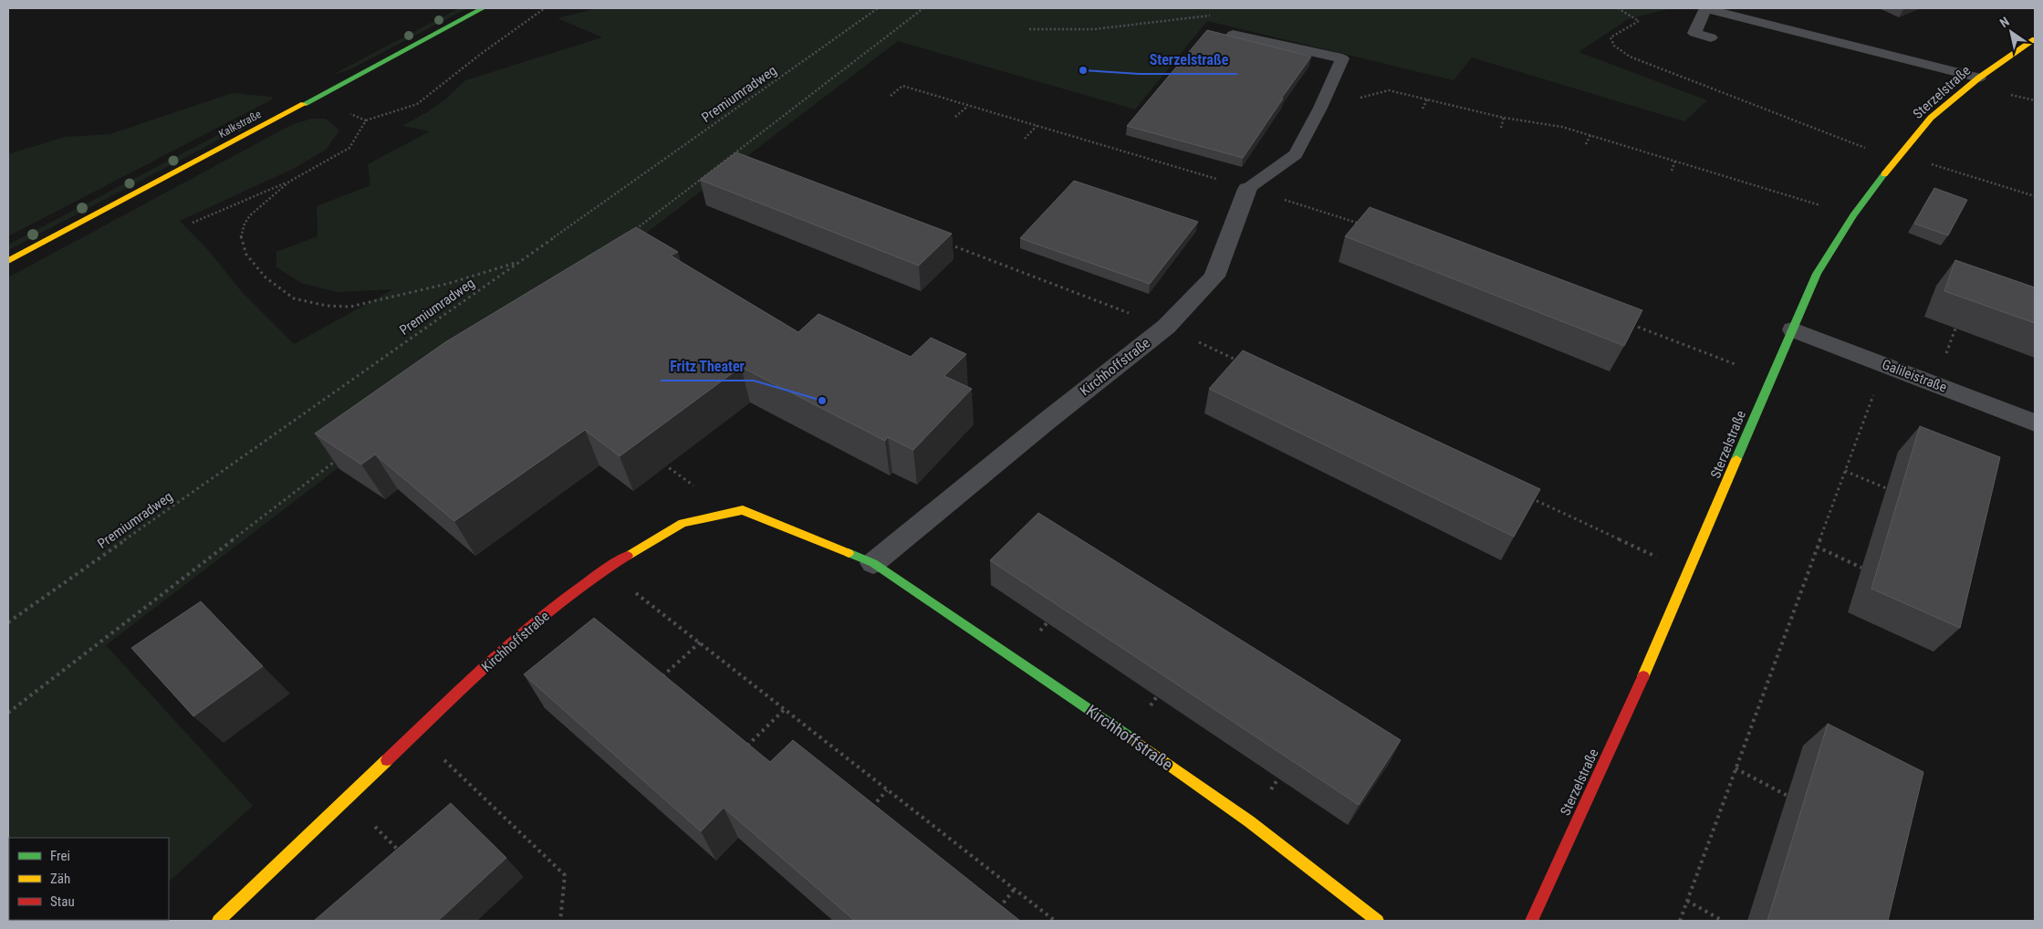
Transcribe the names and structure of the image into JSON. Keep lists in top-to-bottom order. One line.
{"streets":{"street":["Sterzelstraße","Kalkstraße","Kirchhoffstraße","Galileistraße"],"path":["Premiumradweg"]},"crossings":[["Sterzelstraße","Galileistraße"]],"places":["Sterzelstraße","Fritz Theater"],"legend":["Frei","Zäh","Stau"],"north":"top left"}
